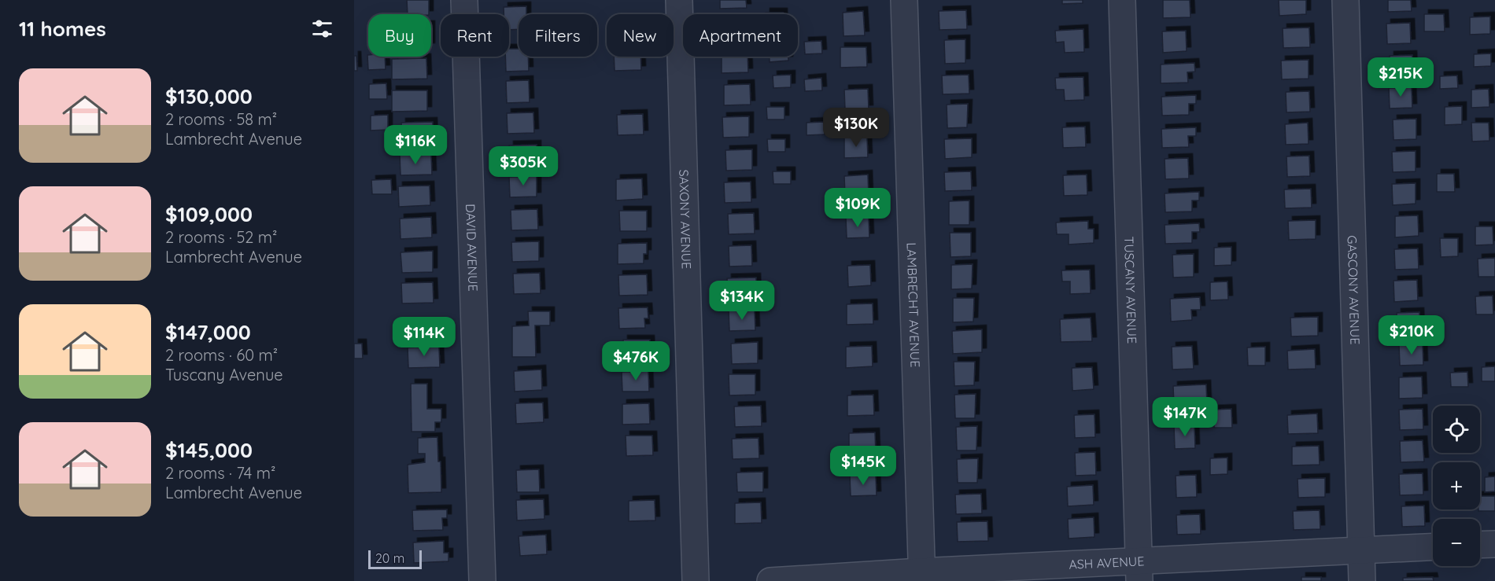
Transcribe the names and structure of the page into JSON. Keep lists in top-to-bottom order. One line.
{"streets":{"street":["SAXONY AVENUE","DAVID AVENUE","TUSCANY AVENUE","GASCONY AVENUE","LAMBRECHT AVENUE","ASH AVENUE"]},"crossings":[["TUSCANY AVENUE","ASH AVENUE"],["GASCONY AVENUE","ASH AVENUE"],["LAMBRECHT AVENUE","ASH AVENUE"]],"scale_bar":"20 m","page":{"heading":"11 homes","chip":["Buy","Rent","Filters","New","Apartment"],"list":[{"name":"$130,000","note":"2 rooms · 58 m² · Lambrecht Avenue"},{"name":"$109,000","note":"2 rooms · 52 m² · Lambrecht Avenue"},{"name":"$147,000","note":"2 rooms · 60 m² · Tuscany Avenue"},{"name":"$145,000","note":"2 rooms · 74 m² · Lambrecht Avenue"}],"price":["$215K","$130K","$116K","$305K","$109K","$134K","$210K","$114K","$476K","$147K","$145K"],"map_buttons":["+","−"],"scale":"20 m"}}
